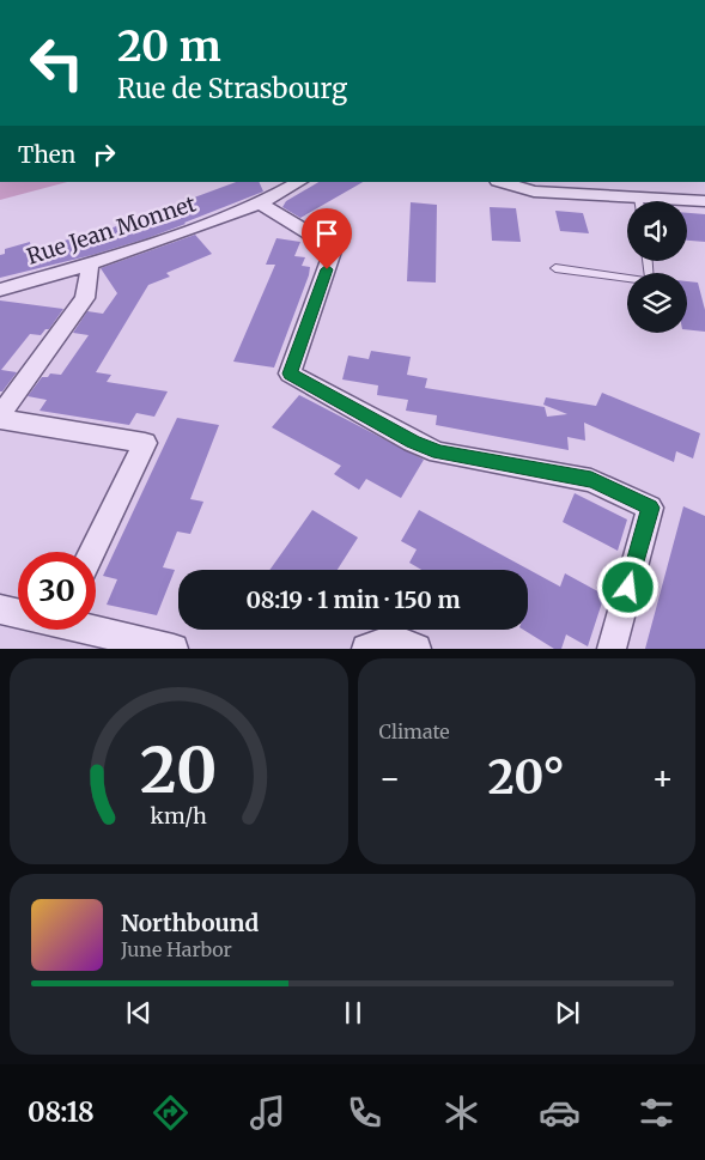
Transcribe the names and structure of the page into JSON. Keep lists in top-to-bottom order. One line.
{"streets":{"street":["Rue Jean Monnet"]},"page":{"turn":["20 m","Rue de Strasbourg"],"then":"Then","limit":"30","trip":"08:19 · 1 min · 150 m","tile":"Climate","heat":["−","20°","+"],"song":["Northbound","June Harbor"],"tabs":"08:18","gauge":["20","km/h"]}}
